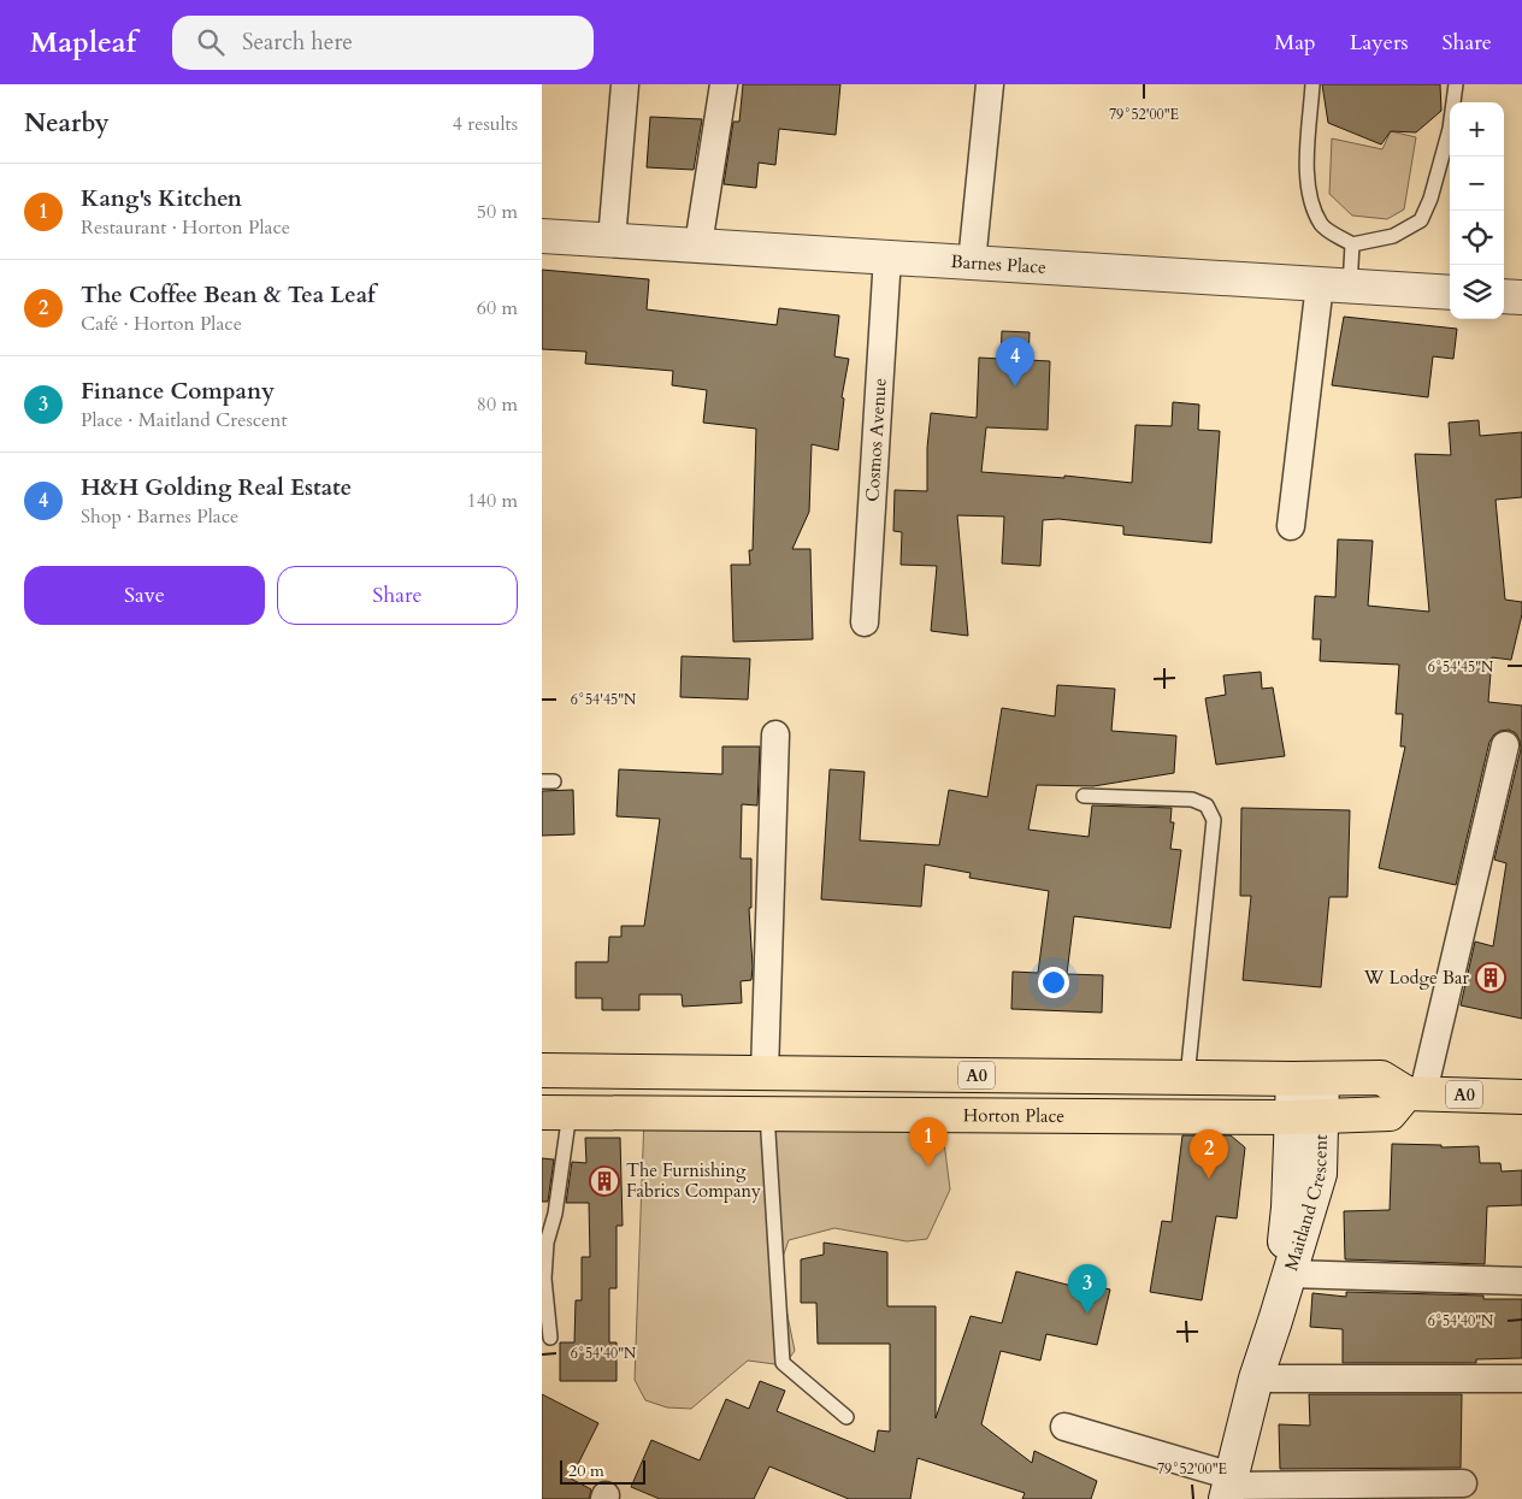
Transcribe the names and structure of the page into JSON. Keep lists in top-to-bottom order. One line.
{"streets":{"highway":["A0","Horton Place"],"street":["Barnes Place","Cosmos Avenue","Maitland Crescent"]},"crossings":[["Barnes Place","Cosmos Avenue"],["A0","Horton Place"],["A0","Maitland Crescent"],["Horton Place","Maitland Crescent"]],"places":{"building":["W Lodge Bar","The Furnishing Fabrics Company"]},"scale_bar":"20 m","page":{"header":"Mapleaf","search":"Search here","nav":["Map","Layers","Share"],"heading":["Nearby","4 results"],"map_buttons":["+","−"],"list":[{"mark":"1","name":"Kang's Kitchen","note":"Restaurant · Horton Place","value":"50 m"},{"mark":"2","name":"The Coffee Bean & Tea Leaf","note":"Café · Horton Place","value":"60 m"},{"mark":"3","name":"Finance Company","note":"Place · Maitland Crescent","value":"80 m"},{"mark":"4","name":"H&H Golding Real Estate","note":"Shop · Barnes Place","value":"140 m"}],"pins":["4","1","2","3"],"buttons":["Save","Share"],"scale":"20 m"},"coordinates":["79°52'00\"E","6°54'45\"N","6°54'40\"N"]}
